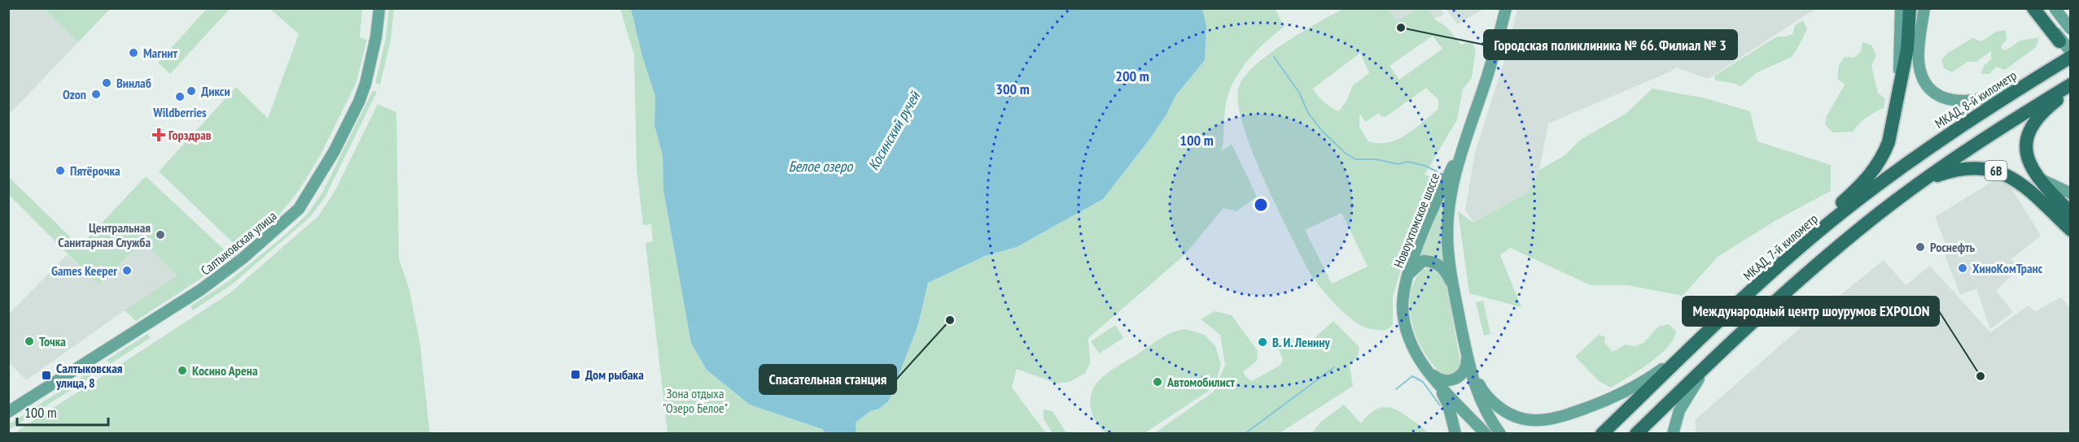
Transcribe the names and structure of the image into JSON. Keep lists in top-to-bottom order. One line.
{"streets":{"highway":["МКАД, 8-й километр","6B","МКАД, 7-й километр"],"main road":["Новоухтомское шоссе","Салтыковская улица"]},"crossings":[["МКАД, 8-й километр","МКАД, 7-й километр"]],"water":["Косинский ручей","Белое озеро"],"parks":["Зона отдыха \"Озеро Белое\""],"places":{"other":["Городская поликлиника № 66. Филиал № 3","Магнит","Винлаб","Дикси","Ozon","Wildberries","Пятёрочка","Центральная Санитарная Служба","Роснефть","ХиноКомТранс","Games Keeper","Спасательная станция","Точка","В. И. Ленину","Косино Арена","Международный центр шоурумов EXPOLON","Автомобилист"],"health":["Горздрав"],"transit":["Дом рыбака","Салтыковская улица, 8"]},"scale_bar":"100 m","rings":["200 m","300 m","100 m"]}
